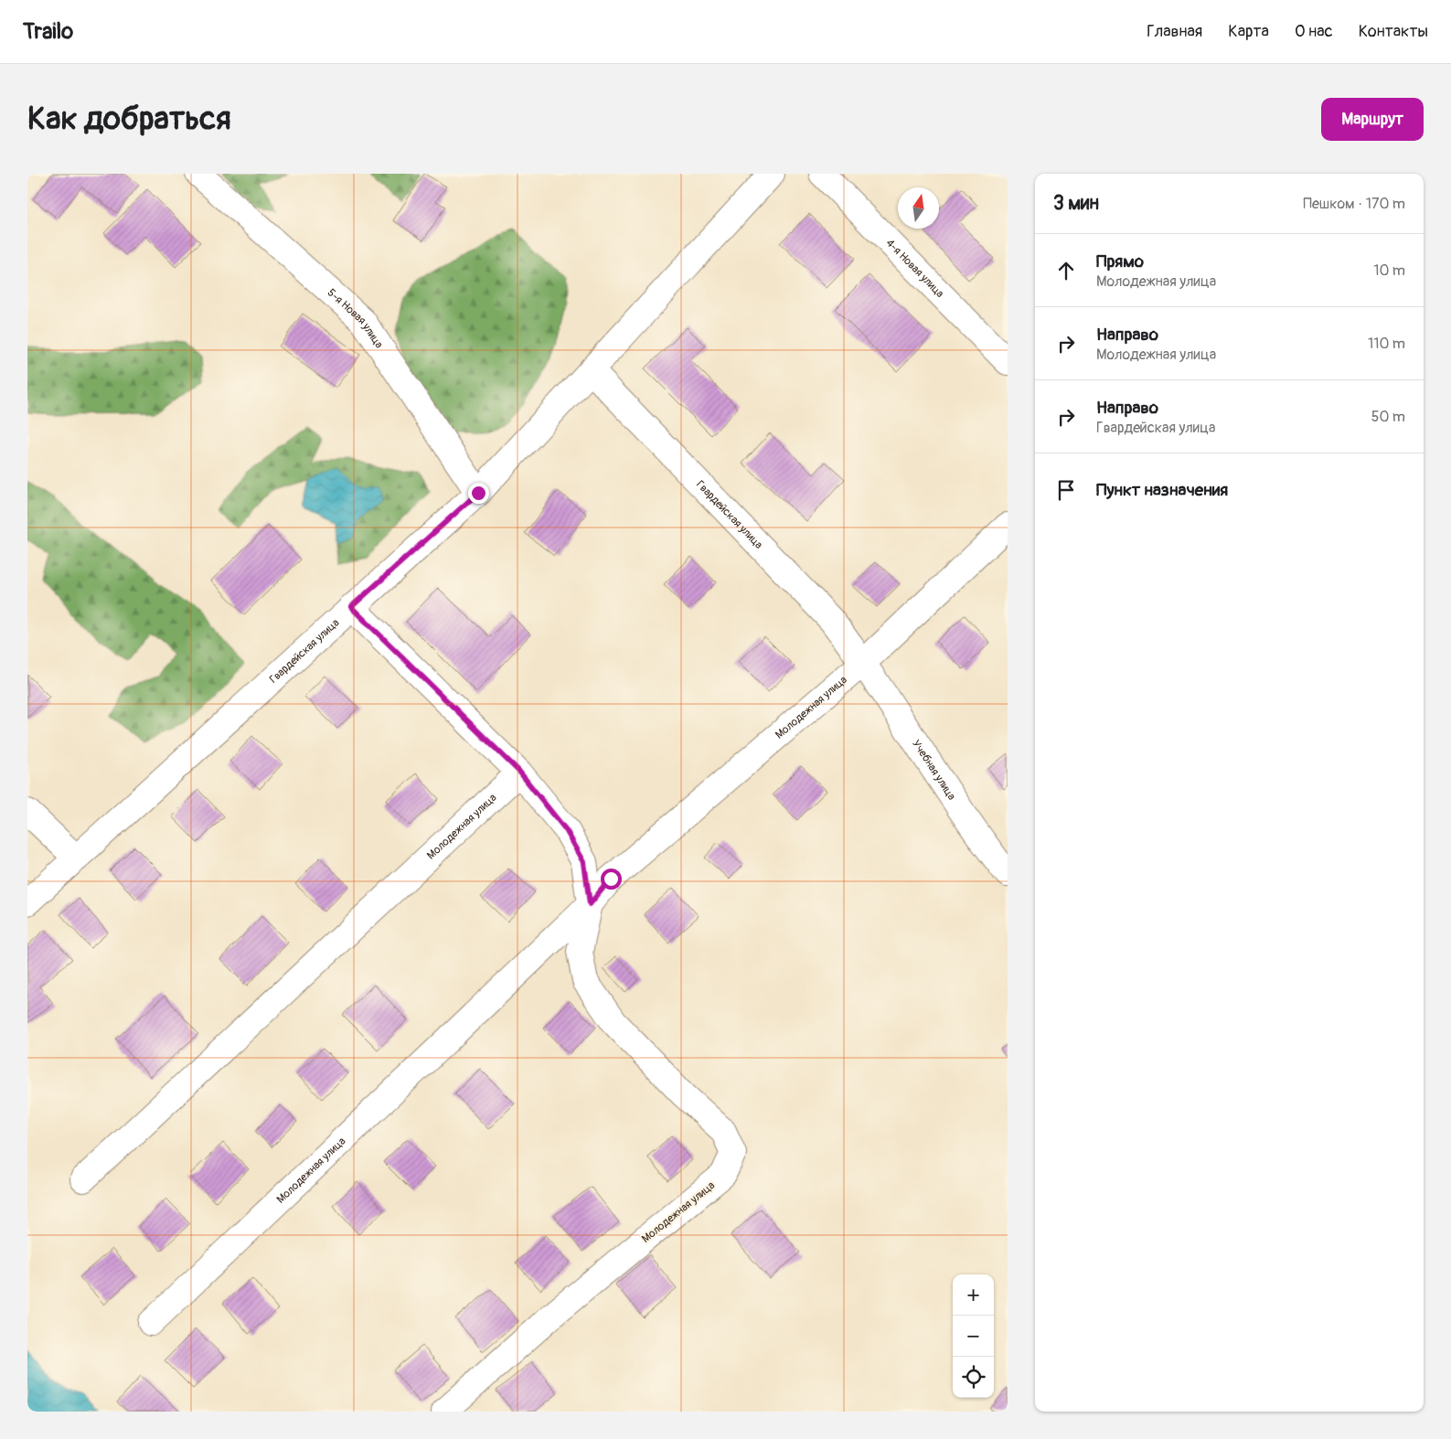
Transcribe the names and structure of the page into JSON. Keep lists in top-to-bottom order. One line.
{"streets":{"street":["4-я Новая улица","5-я Новая улица","Гвардейская улица","Молодежная улица","Учебная улица"]},"crossings":[["5-я Новая улица","Гвардейская улица"],["Гвардейская улица","Молодежная улица"],["Гвардейская улица","Учебная улица"],["Молодежная улица","Учебная улица"]],"north":"top","page":{"header":"Trailo","nav":["Главная","Карта","О нас","Контакты"],"buttons":"Маршрут","title":"Как добраться","heading":["3 мин","Пешком · 170 m"],"list":[["Прямо","Молодежная улица","10 m"],["Направо","Молодежная улица","110 m"],["Направо","Гвардейская улица","50 m"],"Пункт назначения"],"map_buttons":["+","−"]}}
